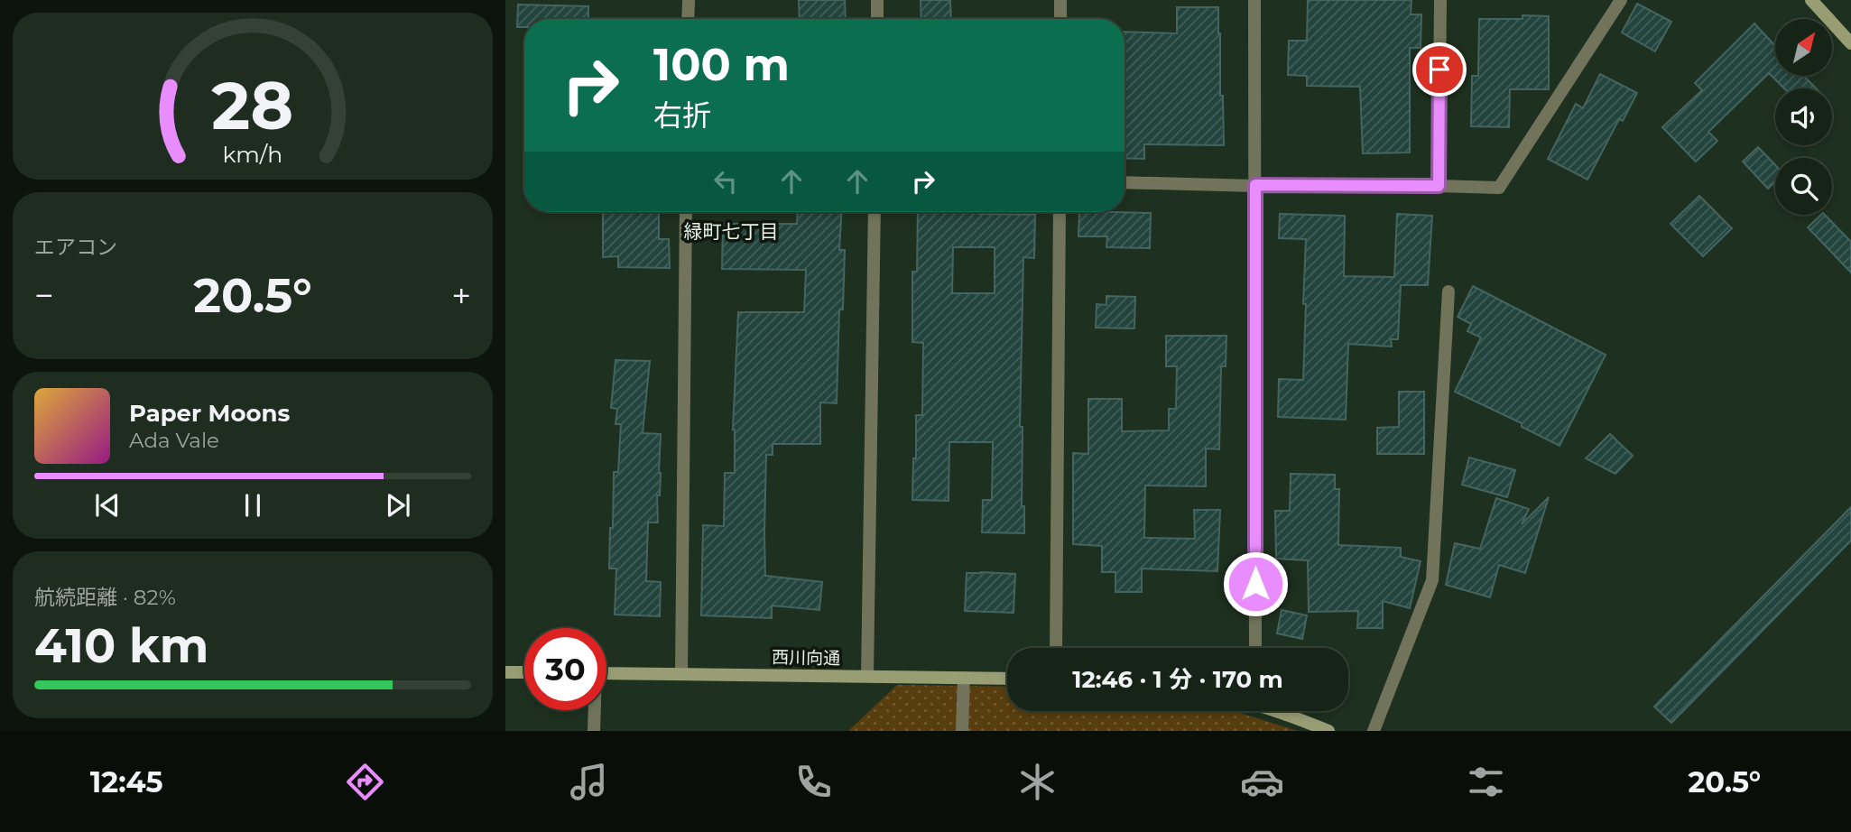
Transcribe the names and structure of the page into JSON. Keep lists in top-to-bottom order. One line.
{"streets":{"street":["西川向通"]},"districts":["緑町七丁目"],"north":"top right","page":{"turn":["100 m","右折"],"tile":["エアコン",["航続距離 · 82%","410 km"]],"heat":["−","20.5°","+"],"song":["Paper Moons","Ada Vale"],"limit":"30","trip":"12:46 · 1 分 · 170 m","tabs":["12:45","20.5°"],"gauge":["28","km/h"]}}
